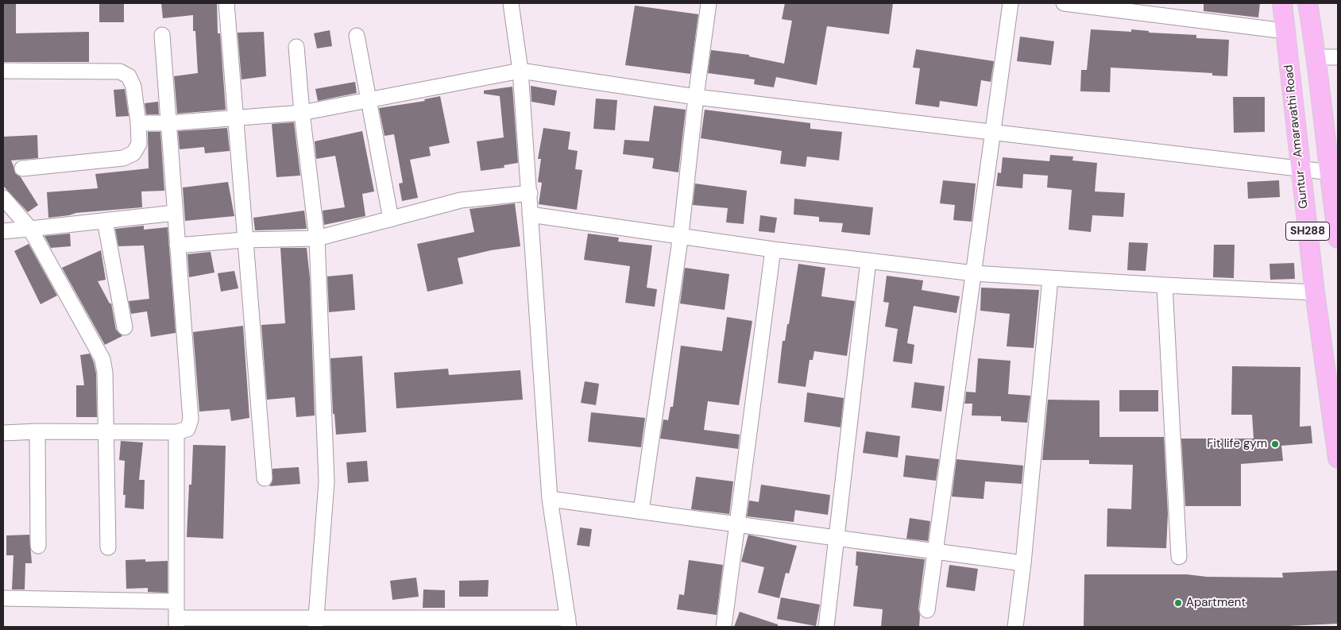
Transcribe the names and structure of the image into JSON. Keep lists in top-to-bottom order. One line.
{"streets":{"main road":["Guntur - Amaravathi Road","SH288"]},"places":["Fit life gym","Apartment"]}
